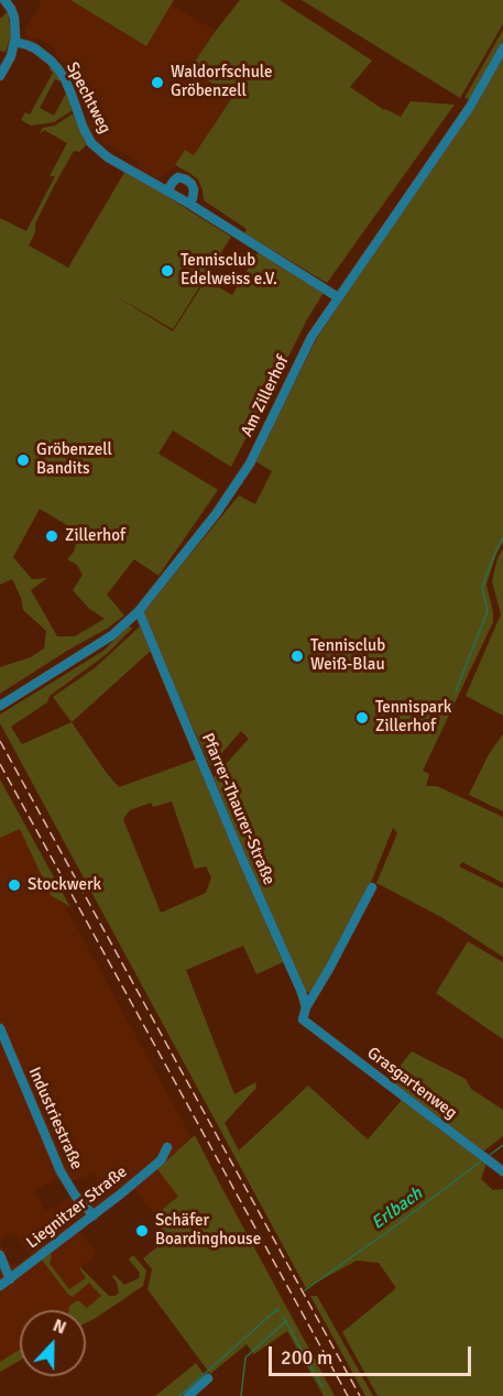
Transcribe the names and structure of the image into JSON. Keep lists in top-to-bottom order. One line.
{"streets":{"street":["Spechtweg","Am Zillerhof","Pfarrer-Thaurer-Straße","Grasgartenweg","Industriestraße","Liegnitzer Straße"]},"crossings":[["Spechtweg","Am Zillerhof"],["Am Zillerhof","Pfarrer-Thaurer-Straße"],["Pfarrer-Thaurer-Straße","Grasgartenweg"],["Industriestraße","Liegnitzer Straße"]],"water":["Erlbach"],"places":["Waldorfschule Gröbenzell","Tennisclub Edelweiss e.V.","Gröbenzell Bandits","Zillerhof","Tennisclub Weiß-Blau","Tennispark Zillerhof","Stockwerk","Schäfer Boardinghouse"],"scale_bar":"200 m","north":"top"}
